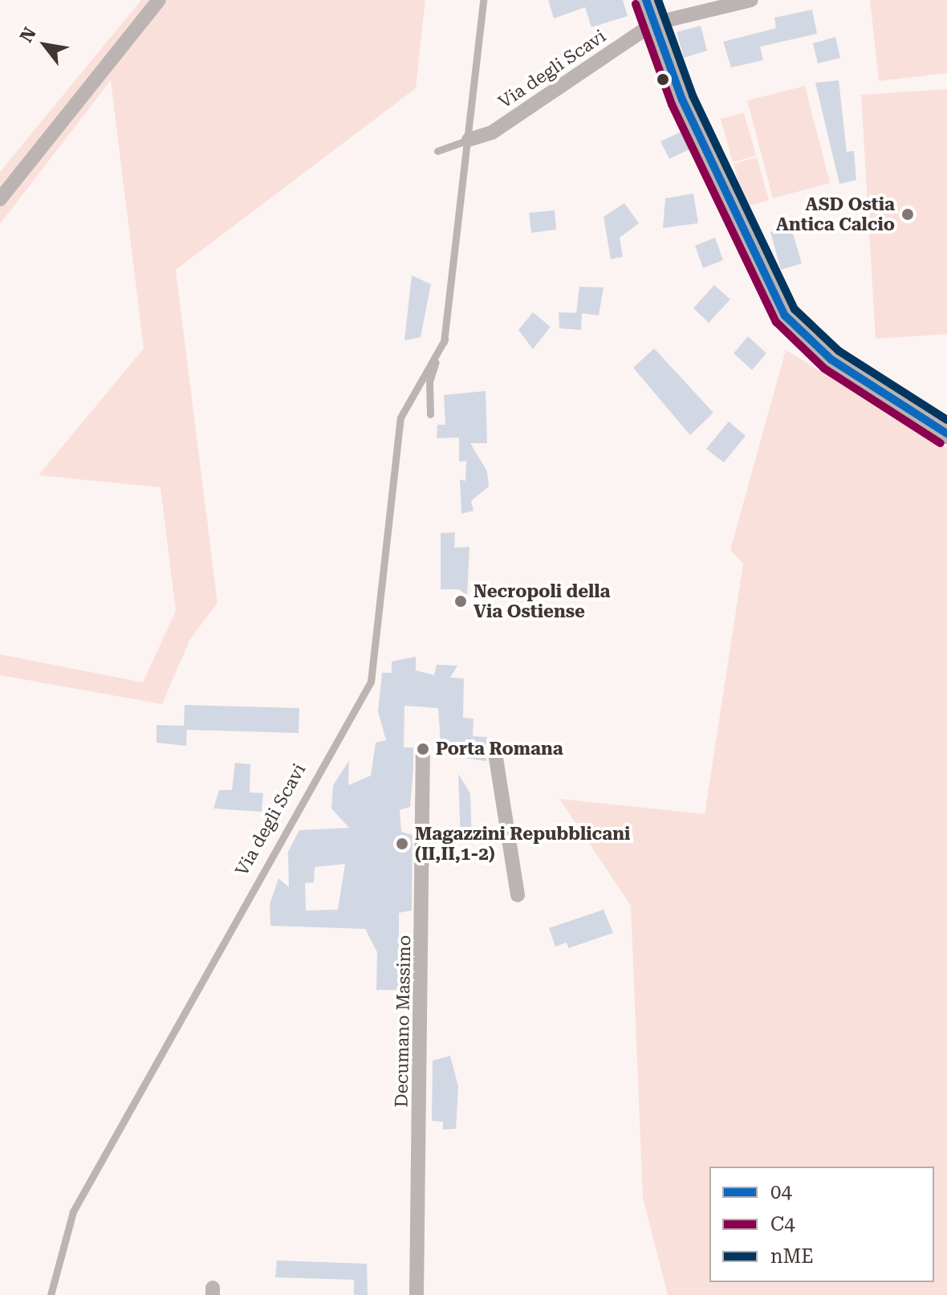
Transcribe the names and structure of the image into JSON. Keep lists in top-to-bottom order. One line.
{"streets":{"street":["Via degli Scavi","Decumano Massimo"]},"places":["ASD Ostia Antica Calcio","Necropoli della Via Ostiense","Porta Romana","Magazzini Repubblicani (II,II,1-2)"],"lines":["transit line 04","transit line nME","transit line C4"],"legend":["04","C4","nME"],"north":"top left"}
